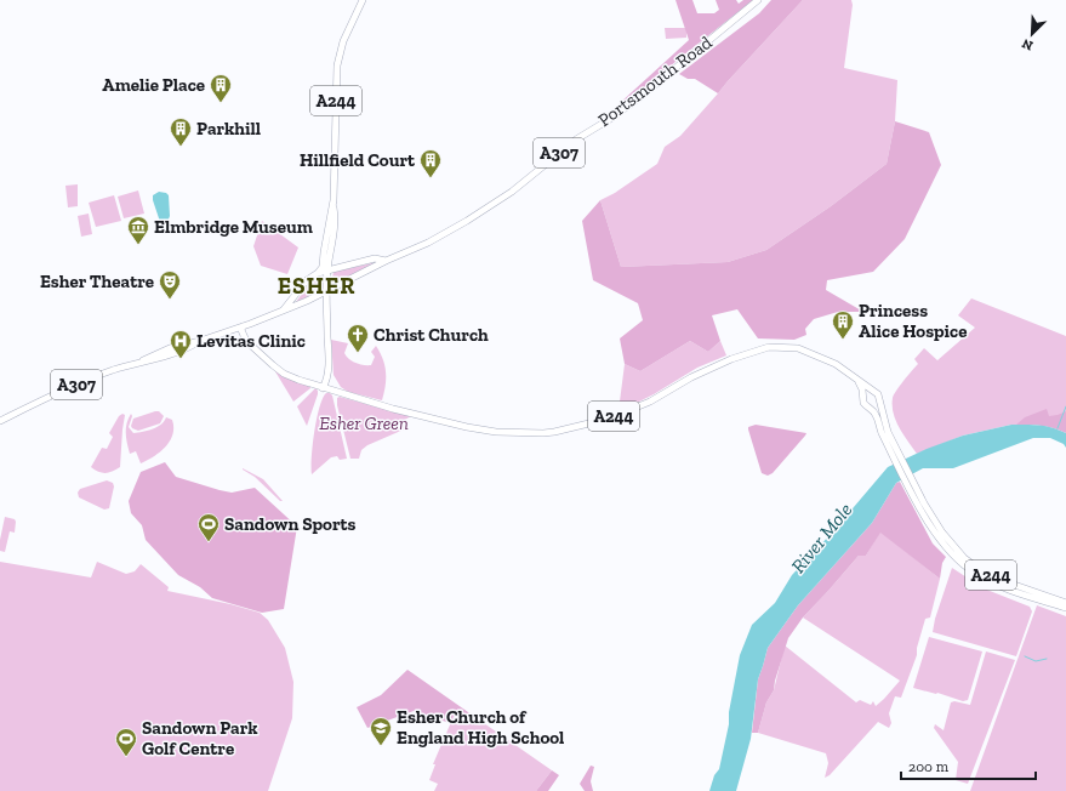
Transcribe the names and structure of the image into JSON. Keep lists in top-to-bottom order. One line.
{"streets":{"main road":["Portsmouth Road","A244","A307"]},"crossings":[["Portsmouth Road","A307"],["A244","A307"]],"districts":["ESHER"],"water":["River Mole"],"parks":["Esher Green"],"places":{"building":["Amelie Place","Parkhill","Hillfield Court","Princess Alice Hospice"],"museum":["Elmbridge Museum"],"theatre":["Esher Theatre"],"church":["Christ Church"],"hospital":["Levitas Clinic"],"sports":["Sandown Sports","Sandown Park Golf Centre"],"school or university":["Esher Church of England High School"]},"scale_bar":"200 m","north":"bottom left"}
